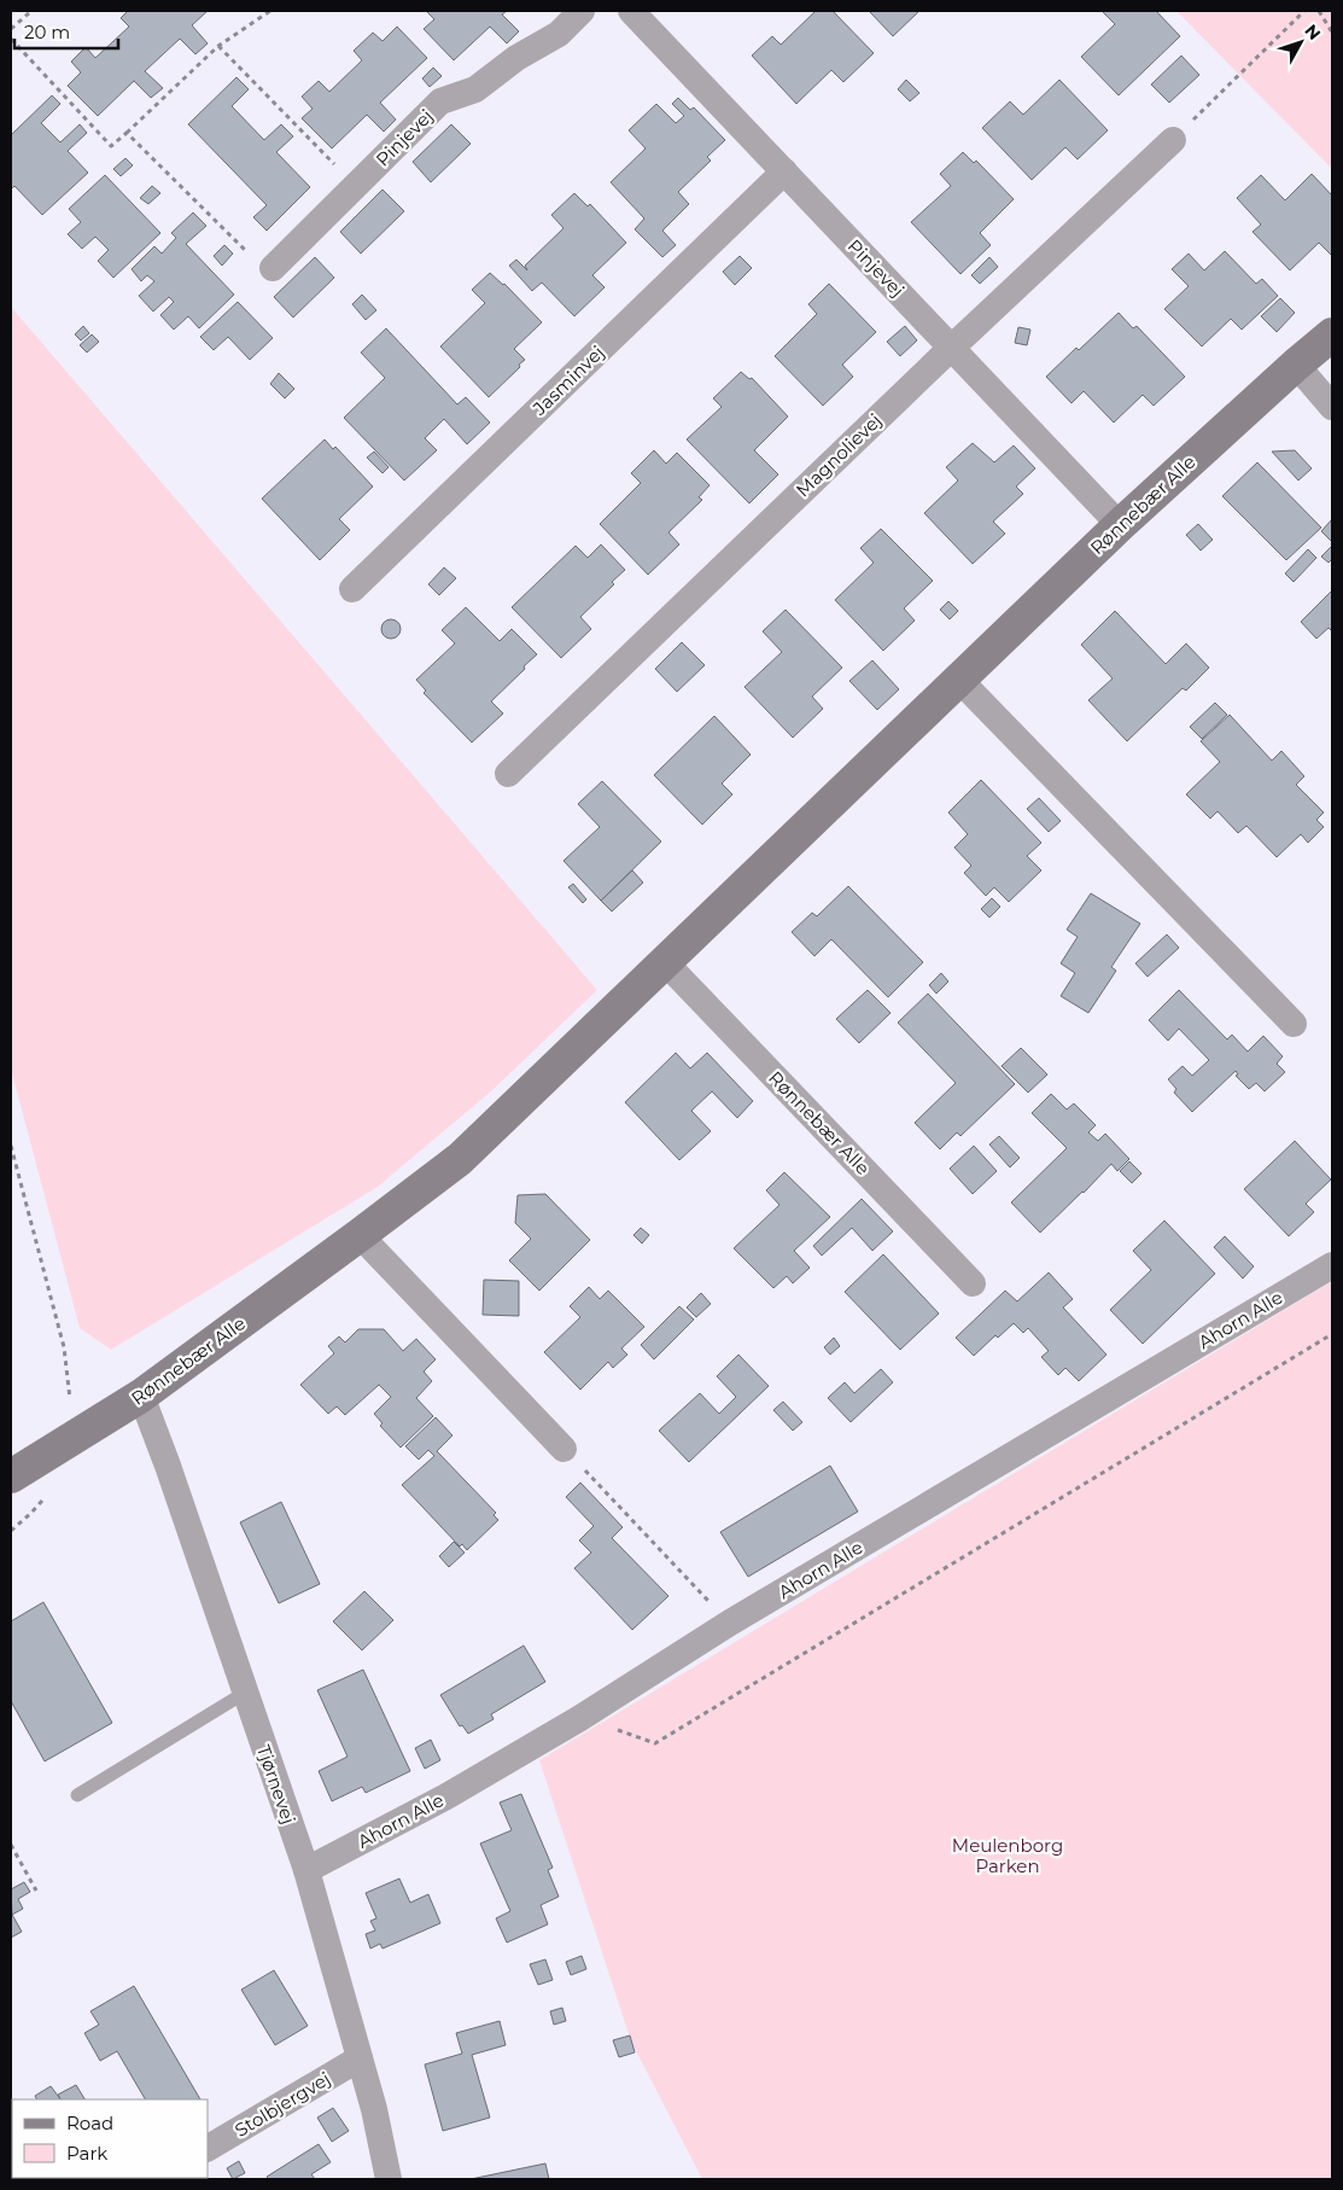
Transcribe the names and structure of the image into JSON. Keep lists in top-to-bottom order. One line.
{"streets":{"main road":["Rønnebær Alle"],"street":["Pinjevej","Jasminvej","Magnolievej","Ahorn Alle","Tjørnevej","Stolbjergvej"]},"crossings":[["Pinjevej","Jasminvej"],["Pinjevej","Magnolievej"],["Pinjevej","Rønnebær Alle"],["Rønnebær Alle","Tjørnevej"],["Ahorn Alle","Tjørnevej"],["Tjørnevej","Stolbjergvej"]],"parks":["Meulenborg Parken"],"legend":["Road","Park"],"scale_bar":"20 m","north":"top right"}
